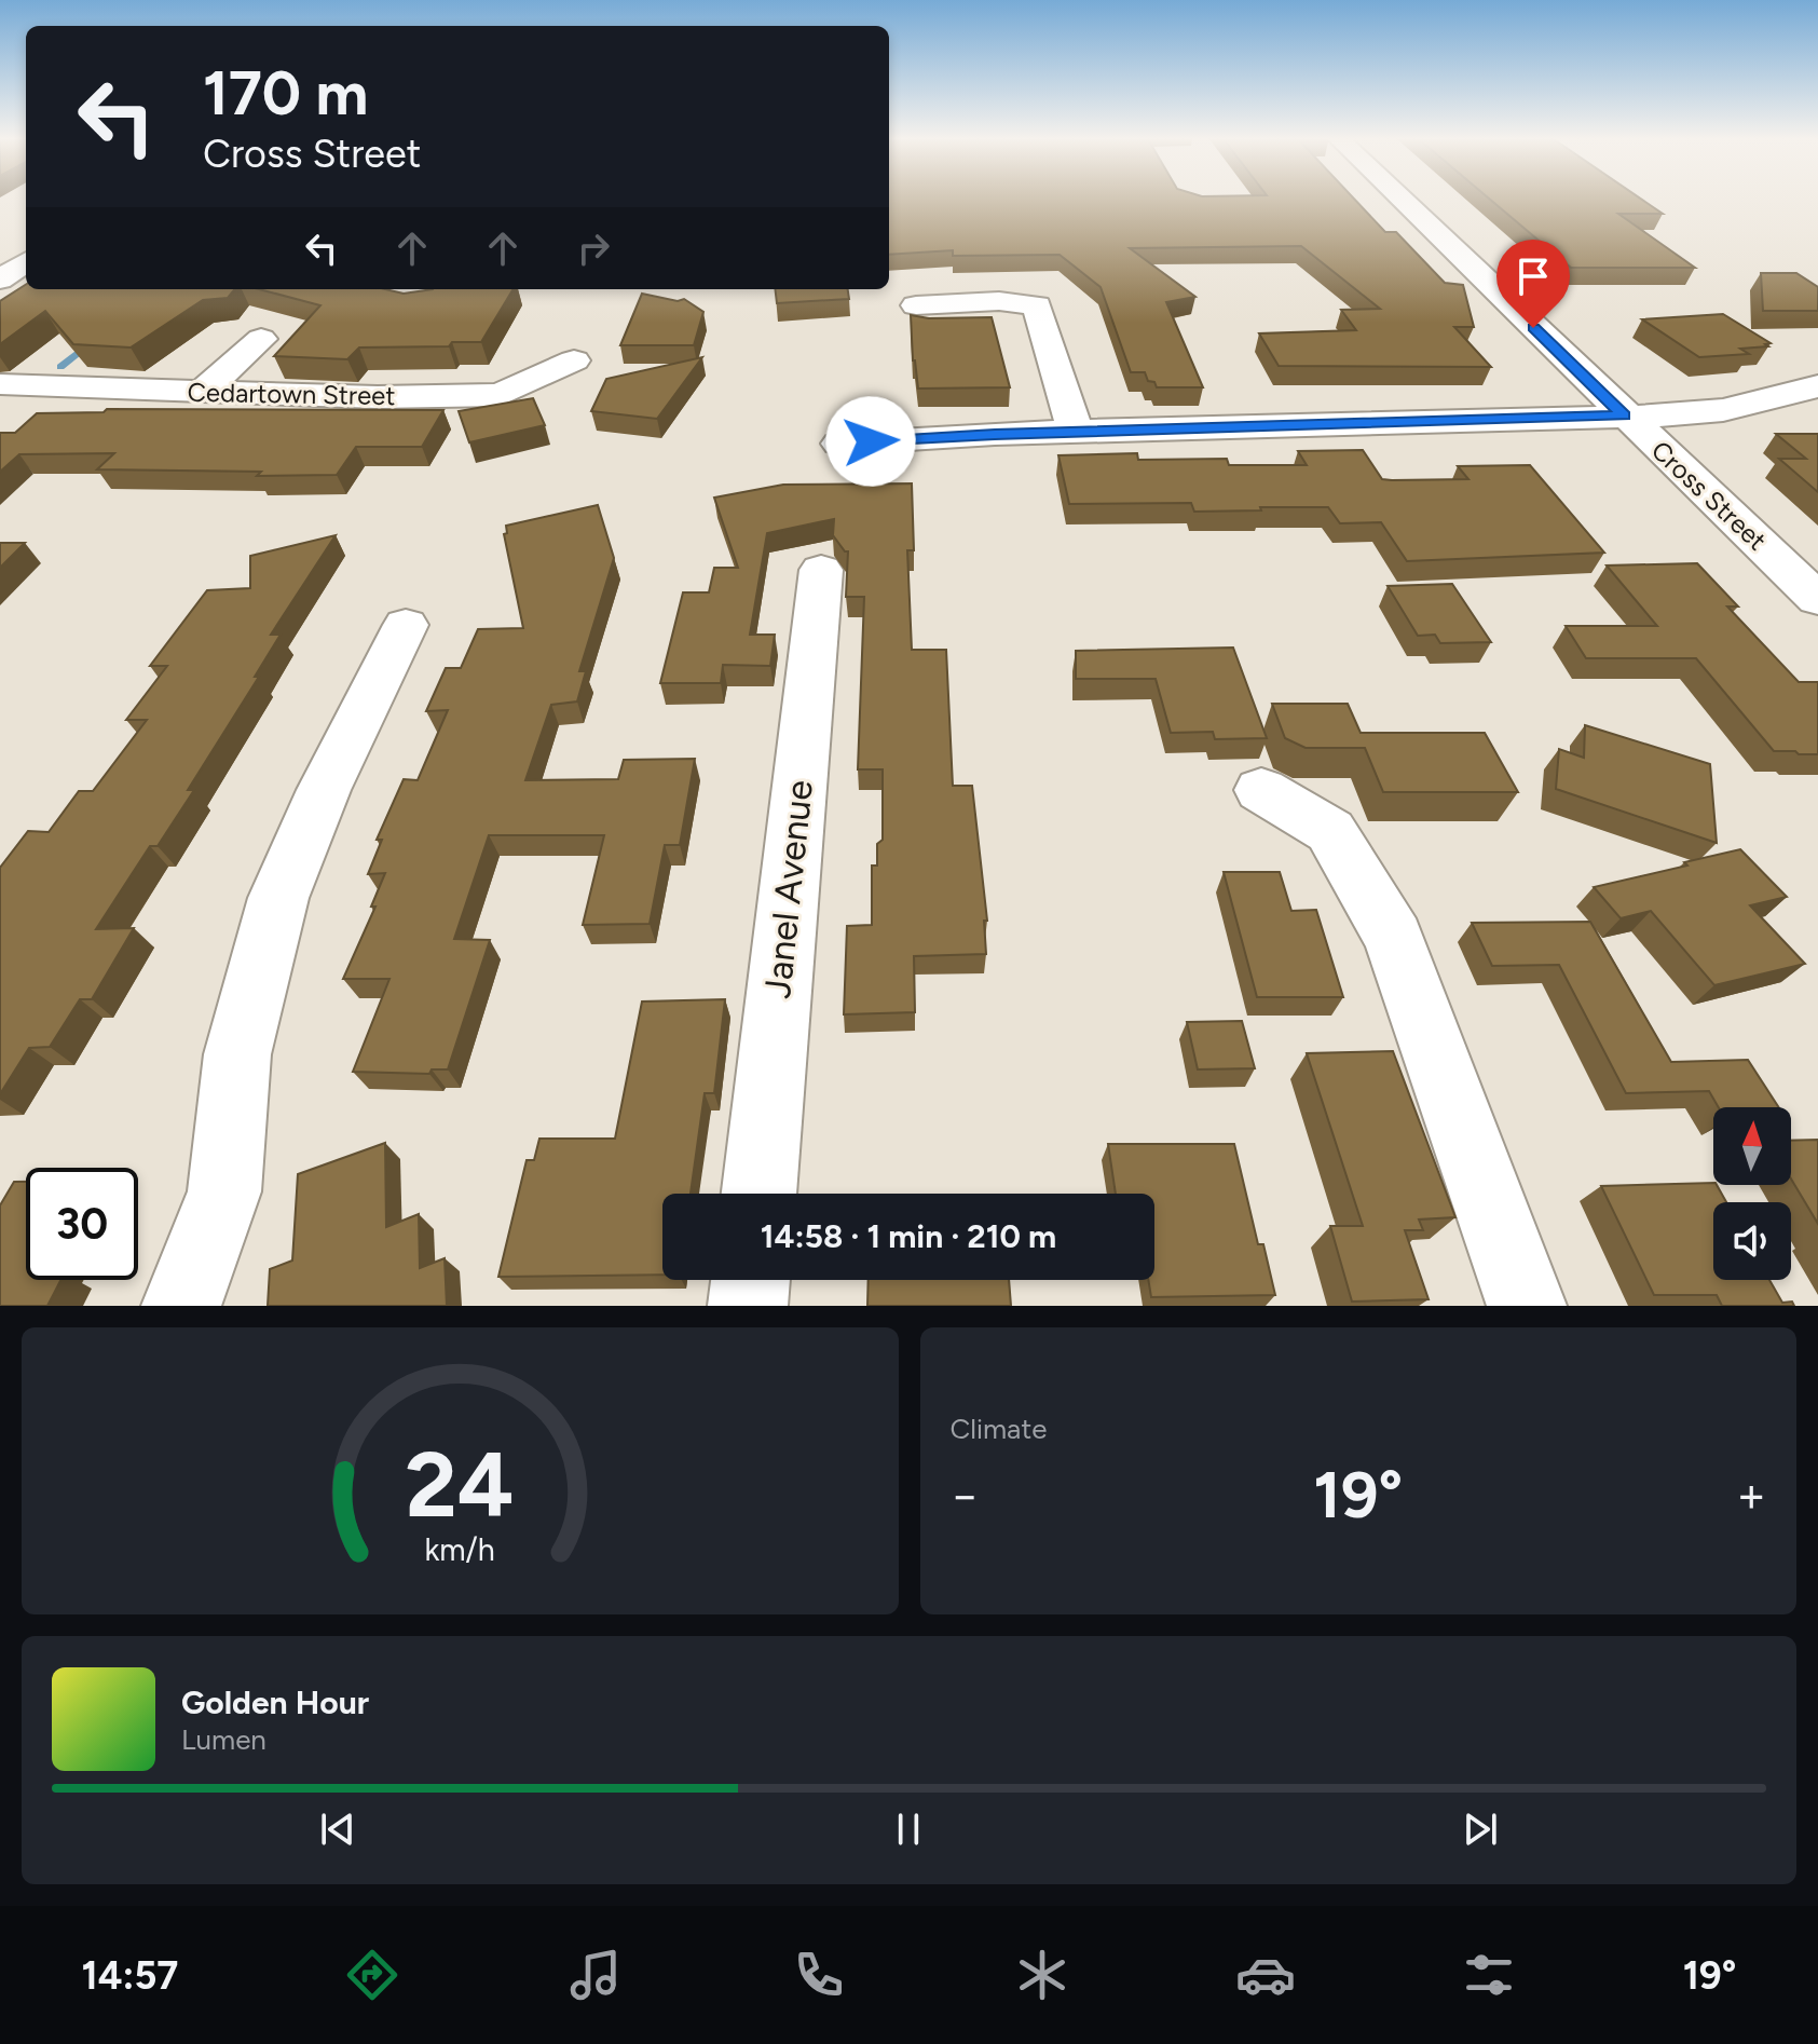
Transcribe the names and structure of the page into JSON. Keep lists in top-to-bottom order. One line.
{"streets":{"street":["Cedartown Street","Cross Street","Janel Avenue"]},"north":"top","page":{"turn":["170 m","Cross Street"],"limit":"30","trip":"14:58 · 1 min · 210 m","tile":"Climate","heat":["−","19°","+"],"song":["Golden Hour","Lumen"],"tabs":["14:57","19°"],"gauge":["24","km/h"]}}
